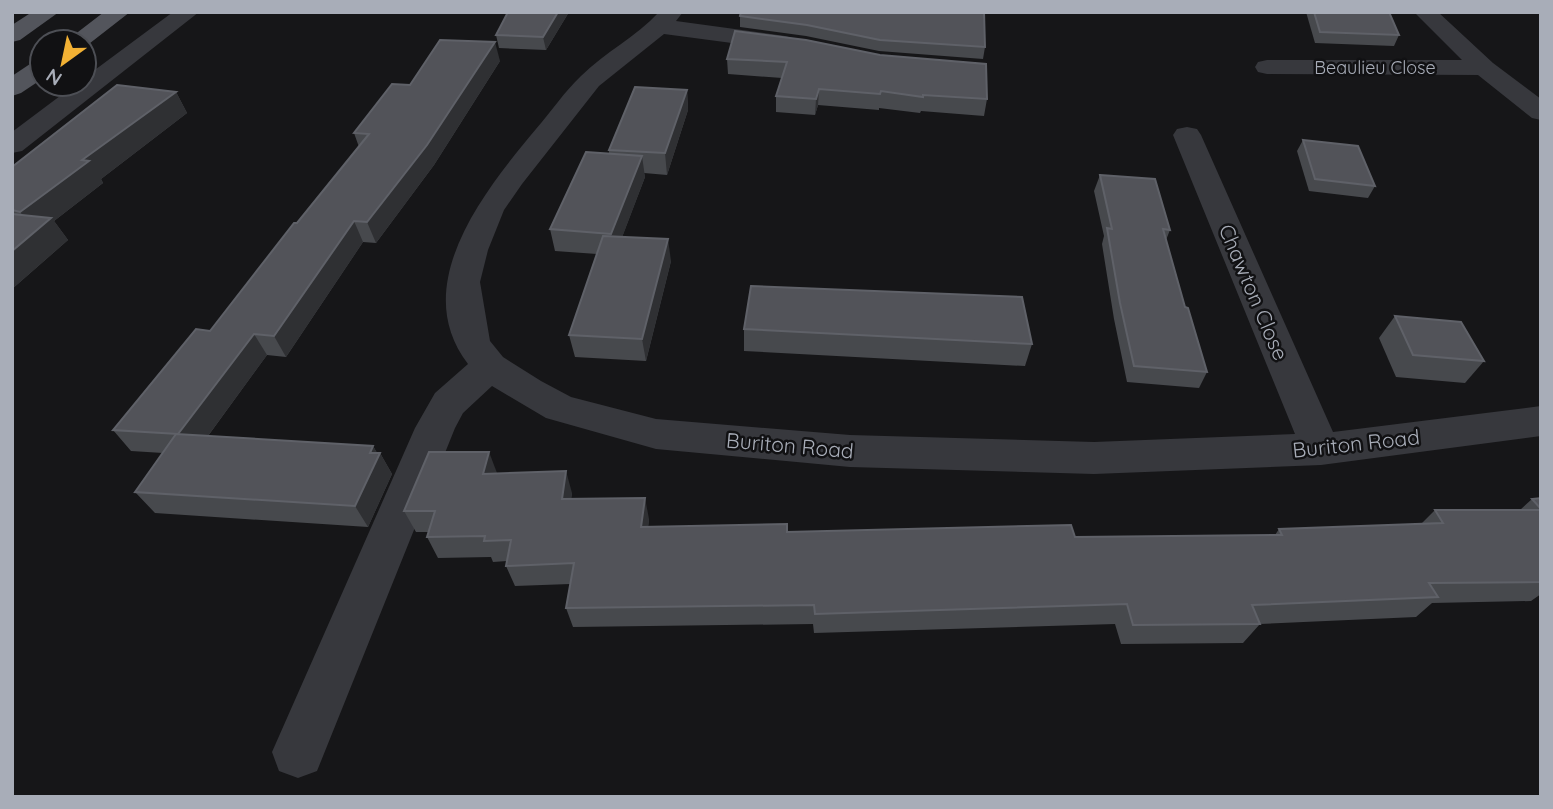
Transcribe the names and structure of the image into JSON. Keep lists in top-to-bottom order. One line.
{"streets":{"street":["Beaulieu Close","Chawton Close","Buriton Road"]},"crossings":[["Chawton Close","Buriton Road"]],"north":"bottom left"}
